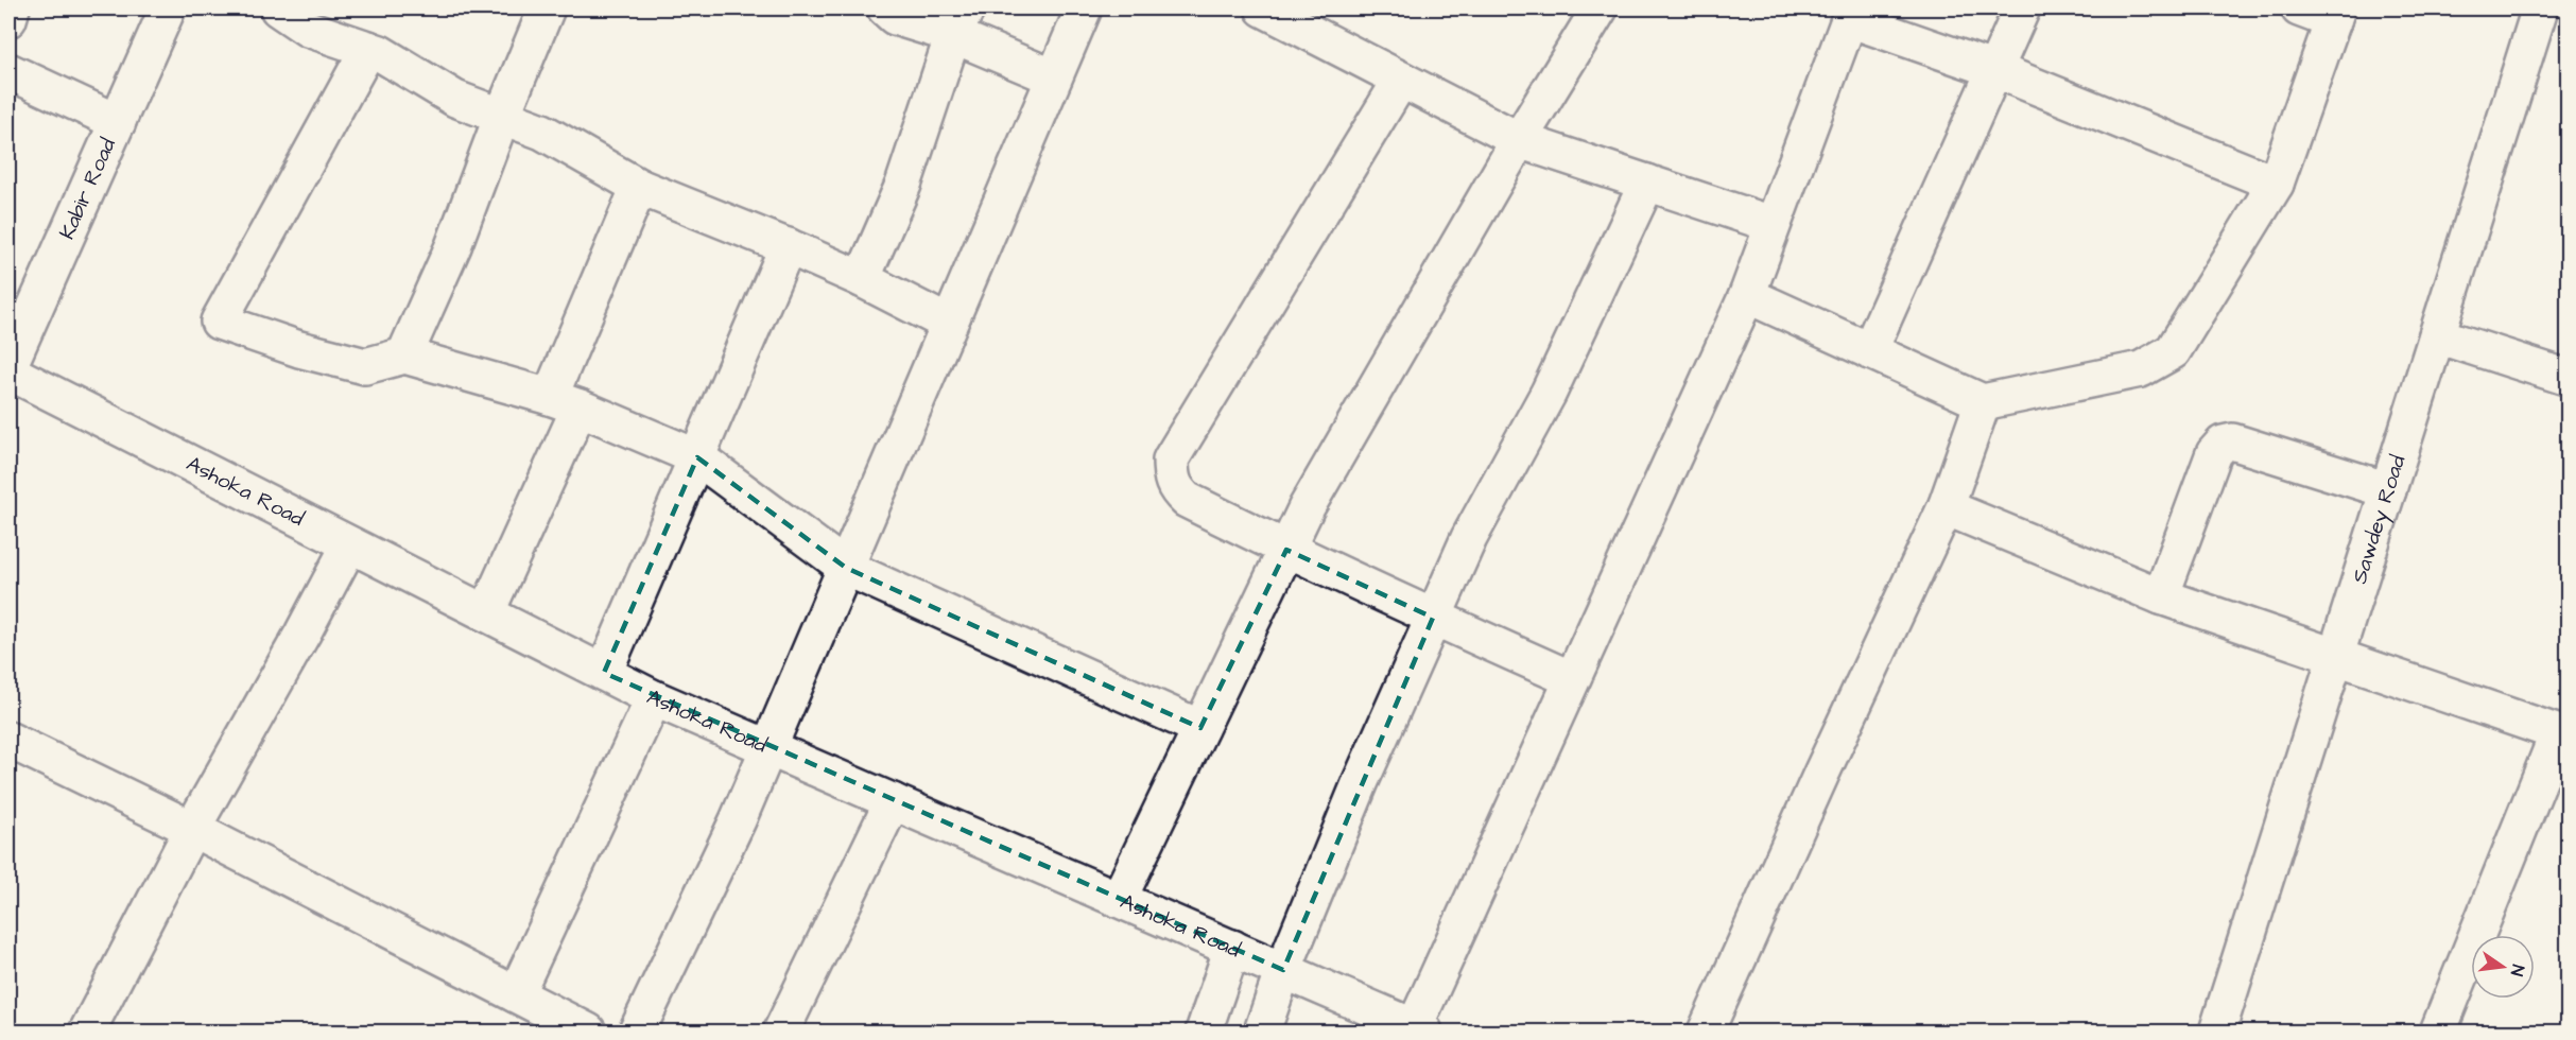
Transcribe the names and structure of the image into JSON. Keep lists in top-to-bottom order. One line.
{"streets":{"street":["Kabir Road","Ashoka Road","Sawdey Road"]},"crossings":[["Kabir Road","Ashoka Road"]],"north":"right"}
